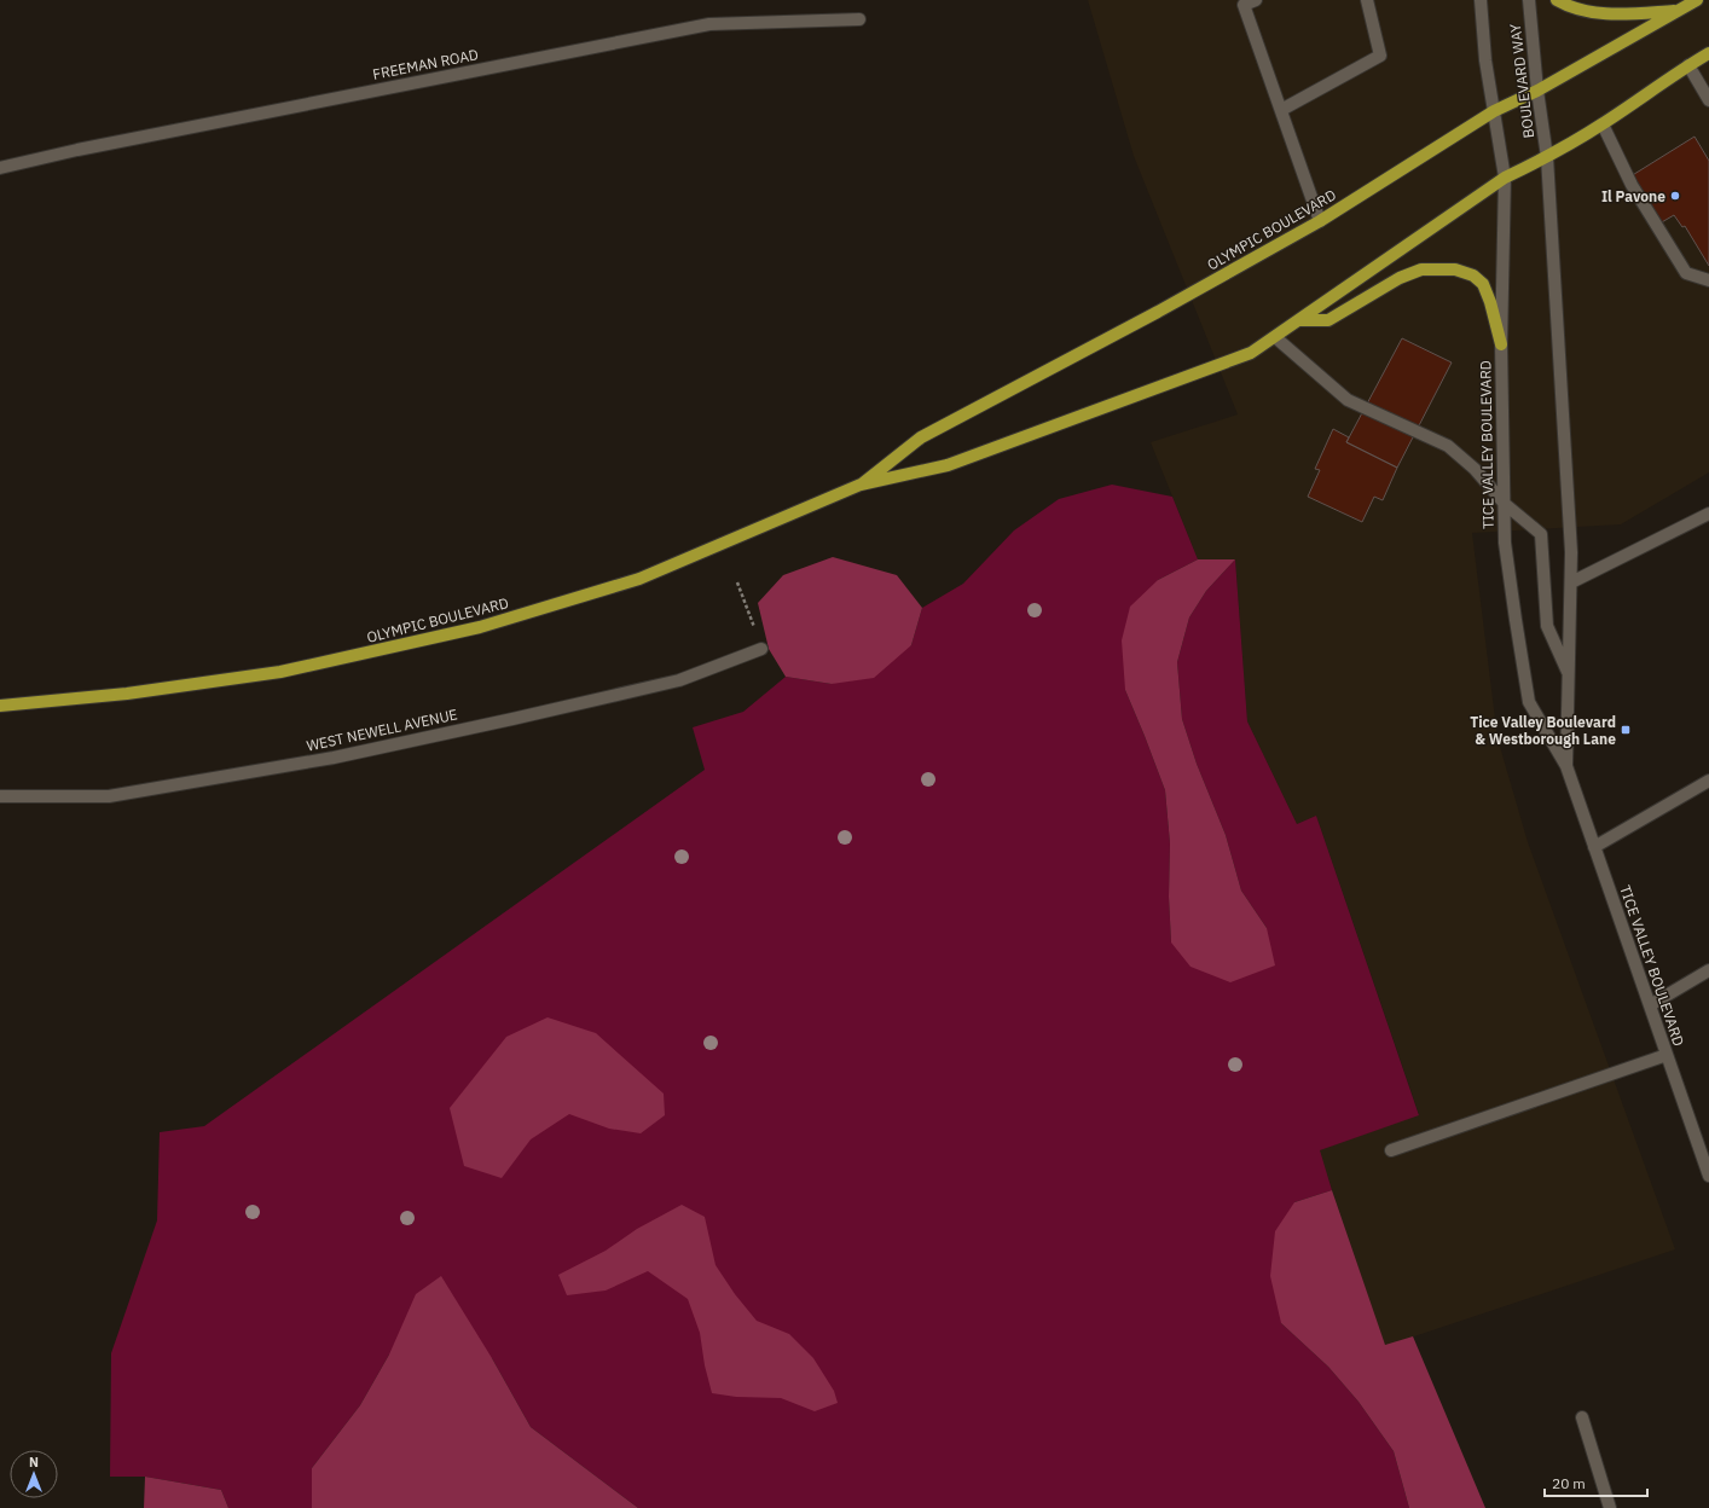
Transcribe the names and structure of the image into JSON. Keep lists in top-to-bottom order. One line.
{"streets":{"main road":["OLYMPIC BOULEVARD"],"street":["FREEMAN ROAD","BOULEVARD WAY","TICE VALLEY BOULEVARD","WEST NEWELL AVENUE"]},"crossings":[["BOULEVARD WAY","OLYMPIC BOULEVARD"],["BOULEVARD WAY","TICE VALLEY BOULEVARD"],["OLYMPIC BOULEVARD","TICE VALLEY BOULEVARD"]],"places":{"other":["Il Pavone"],"transit":["Tice Valley Boulevard & Westborough Lane"]},"scale_bar":"20 m","north":"top"}
